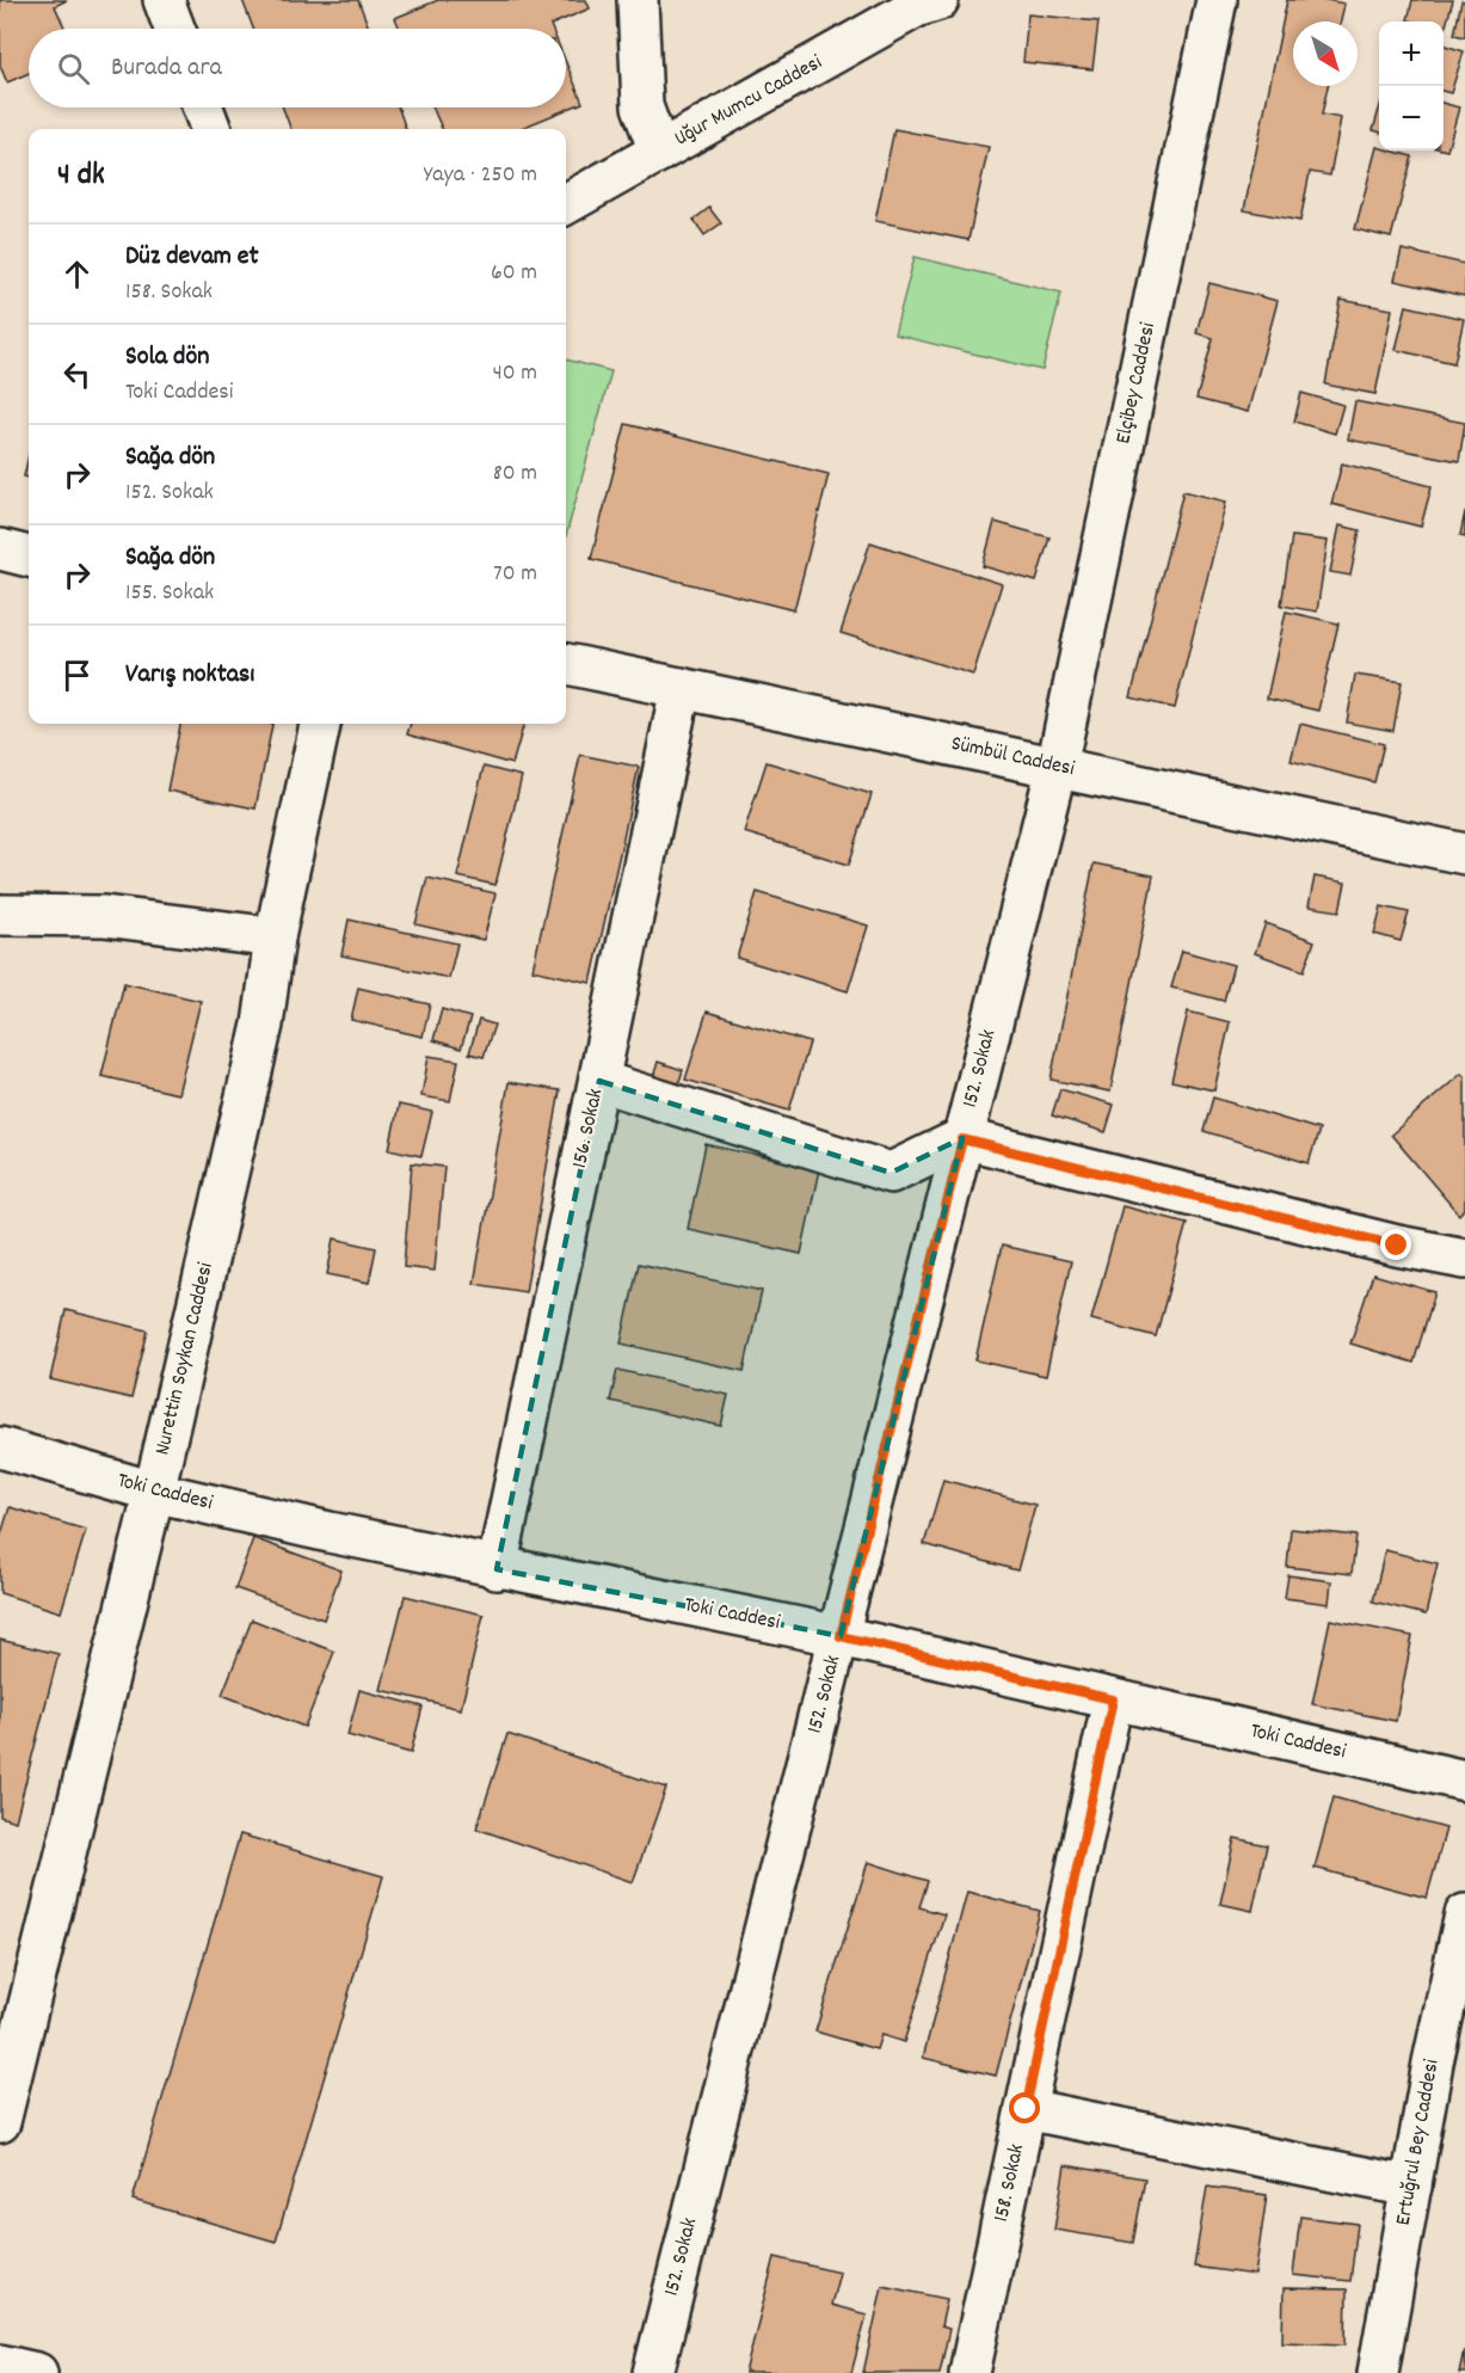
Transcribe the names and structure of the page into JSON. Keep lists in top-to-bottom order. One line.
{"streets":{"street":["Uğur Mumcu Caddesi","Elçibey Caddesi","Sümbül Caddesi","152. Sokak","156. Sokak","Nurettin Soykan Caddesi","Toki Caddesi","Ertuğrul Bey Caddesi","158. Sokak"]},"crossings":[["Elçibey Caddesi","Sümbül Caddesi"],["Elçibey Caddesi","152. Sokak"],["Sümbül Caddesi","152. Sokak"],["Sümbül Caddesi","156. Sokak"],["152. Sokak","Toki Caddesi"],["156. Sokak","Toki Caddesi"],["Nurettin Soykan Caddesi","Toki Caddesi"],["Toki Caddesi","158. Sokak"]],"north":"bottom right","page":{"map_buttons":["+","−"],"search":"Burada ara","heading":["4 dk","Yaya · 250 m"],"list":[["Düz devam et","158. Sokak","60 m"],["Sola dön","Toki Caddesi","40 m"],["Sağa dön","152. Sokak","80 m"],["Sağa dön","155. Sokak","70 m"],"Varış noktası"]}}
